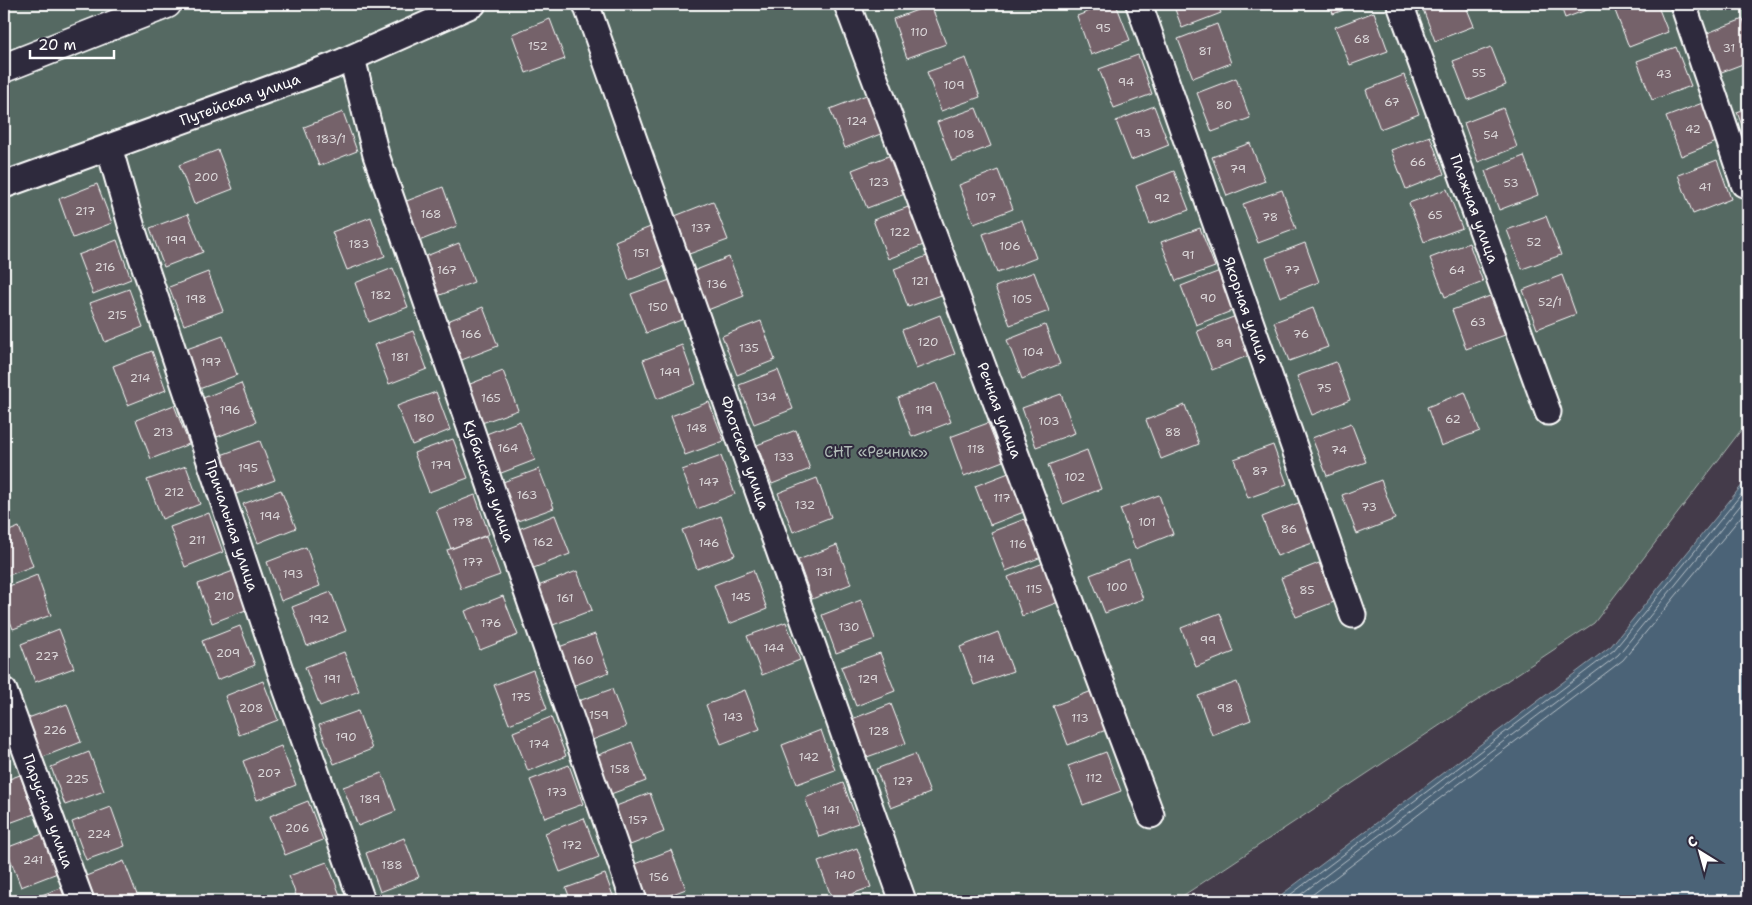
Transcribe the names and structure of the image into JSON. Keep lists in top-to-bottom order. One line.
{"streets":{"street":["Путейская улица","Пляжная улица","Якорная улица","Речная улица","Флотская улица","Кубанская улица","Причальная улица","Парусная улица"]},"crossings":[["Путейская улица","Кубанская улица"],["Путейская улица","Причальная улица"]],"parks":["СНТ «Речник»"],"house_numbers":["95","110","68","152","31","81","55","43","94","109","67","80","124","42","93","108","54","183/1","66","79","200","123","53","41","107","92","217","168","65","78","137","122","199","52","183","106","151","91","216","167","77","64","121","136","182","90","198","105","52/1","150","215","63","166","76","120","89","135","104","181","197","149","214","75","134","165","196","119","180","62","103","148","213","88","164","118","74","133","179","195","87","102","147","212","163","117","132","73","194","178","101","86","211","162","146","116","177","131","193","100","115","85","210","145","161","192","176","130","99","144","209","227","114","160","191","129","175","208","98","159","143","113","226","128","190","174","142","158","207","112","225","127","173","189","141","157","206","224","172","241","188","140","156"],"scale_bar":"20 m","north":"top left"}
